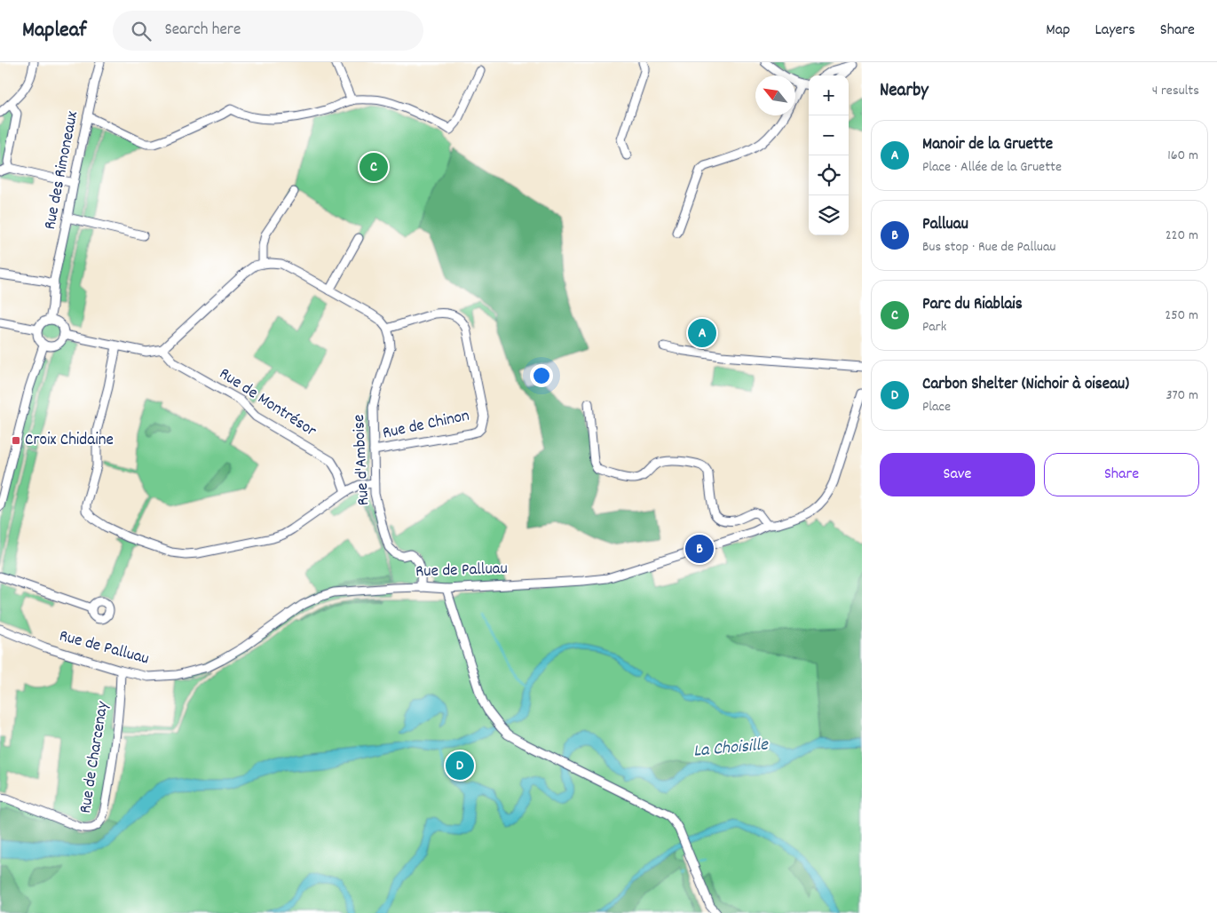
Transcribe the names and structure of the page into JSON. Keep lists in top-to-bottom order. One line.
{"streets":{"street":["Rue des Rimoneaux","Rue de Montrésor","Rue de Chinon","Rue d'Amboise","Rue de Palluau","Rue de Charcenay"]},"crossings":[["Rue de Chinon","Rue d'Amboise"],["Rue d'Amboise","Rue de Palluau"],["Rue de Palluau","Rue de Charcenay"]],"water":["La Choisille"],"places":{"transit":["Croix Chidaine"]},"north":"top left","page":{"header":"Mapleaf","search":"Search here","nav":["Map","Layers","Share"],"heading":["Nearby","4 results"],"map_buttons":["+","−"],"list":[{"mark":"A","name":"Manoir de la Gruette","note":"Place · Allée de la Gruette","value":"160 m"},{"mark":"B","name":"Palluau","note":"Bus stop · Rue de Palluau","value":"220 m"},{"mark":"C","name":"Parc du Riablais","note":"Park","value":"250 m"},{"mark":"D","name":"Carbon Shelter (Nichoir à oiseau)","note":"Place","value":"370 m"}],"pins":["C","A","B","D"],"buttons":["Save","Share"]}}
